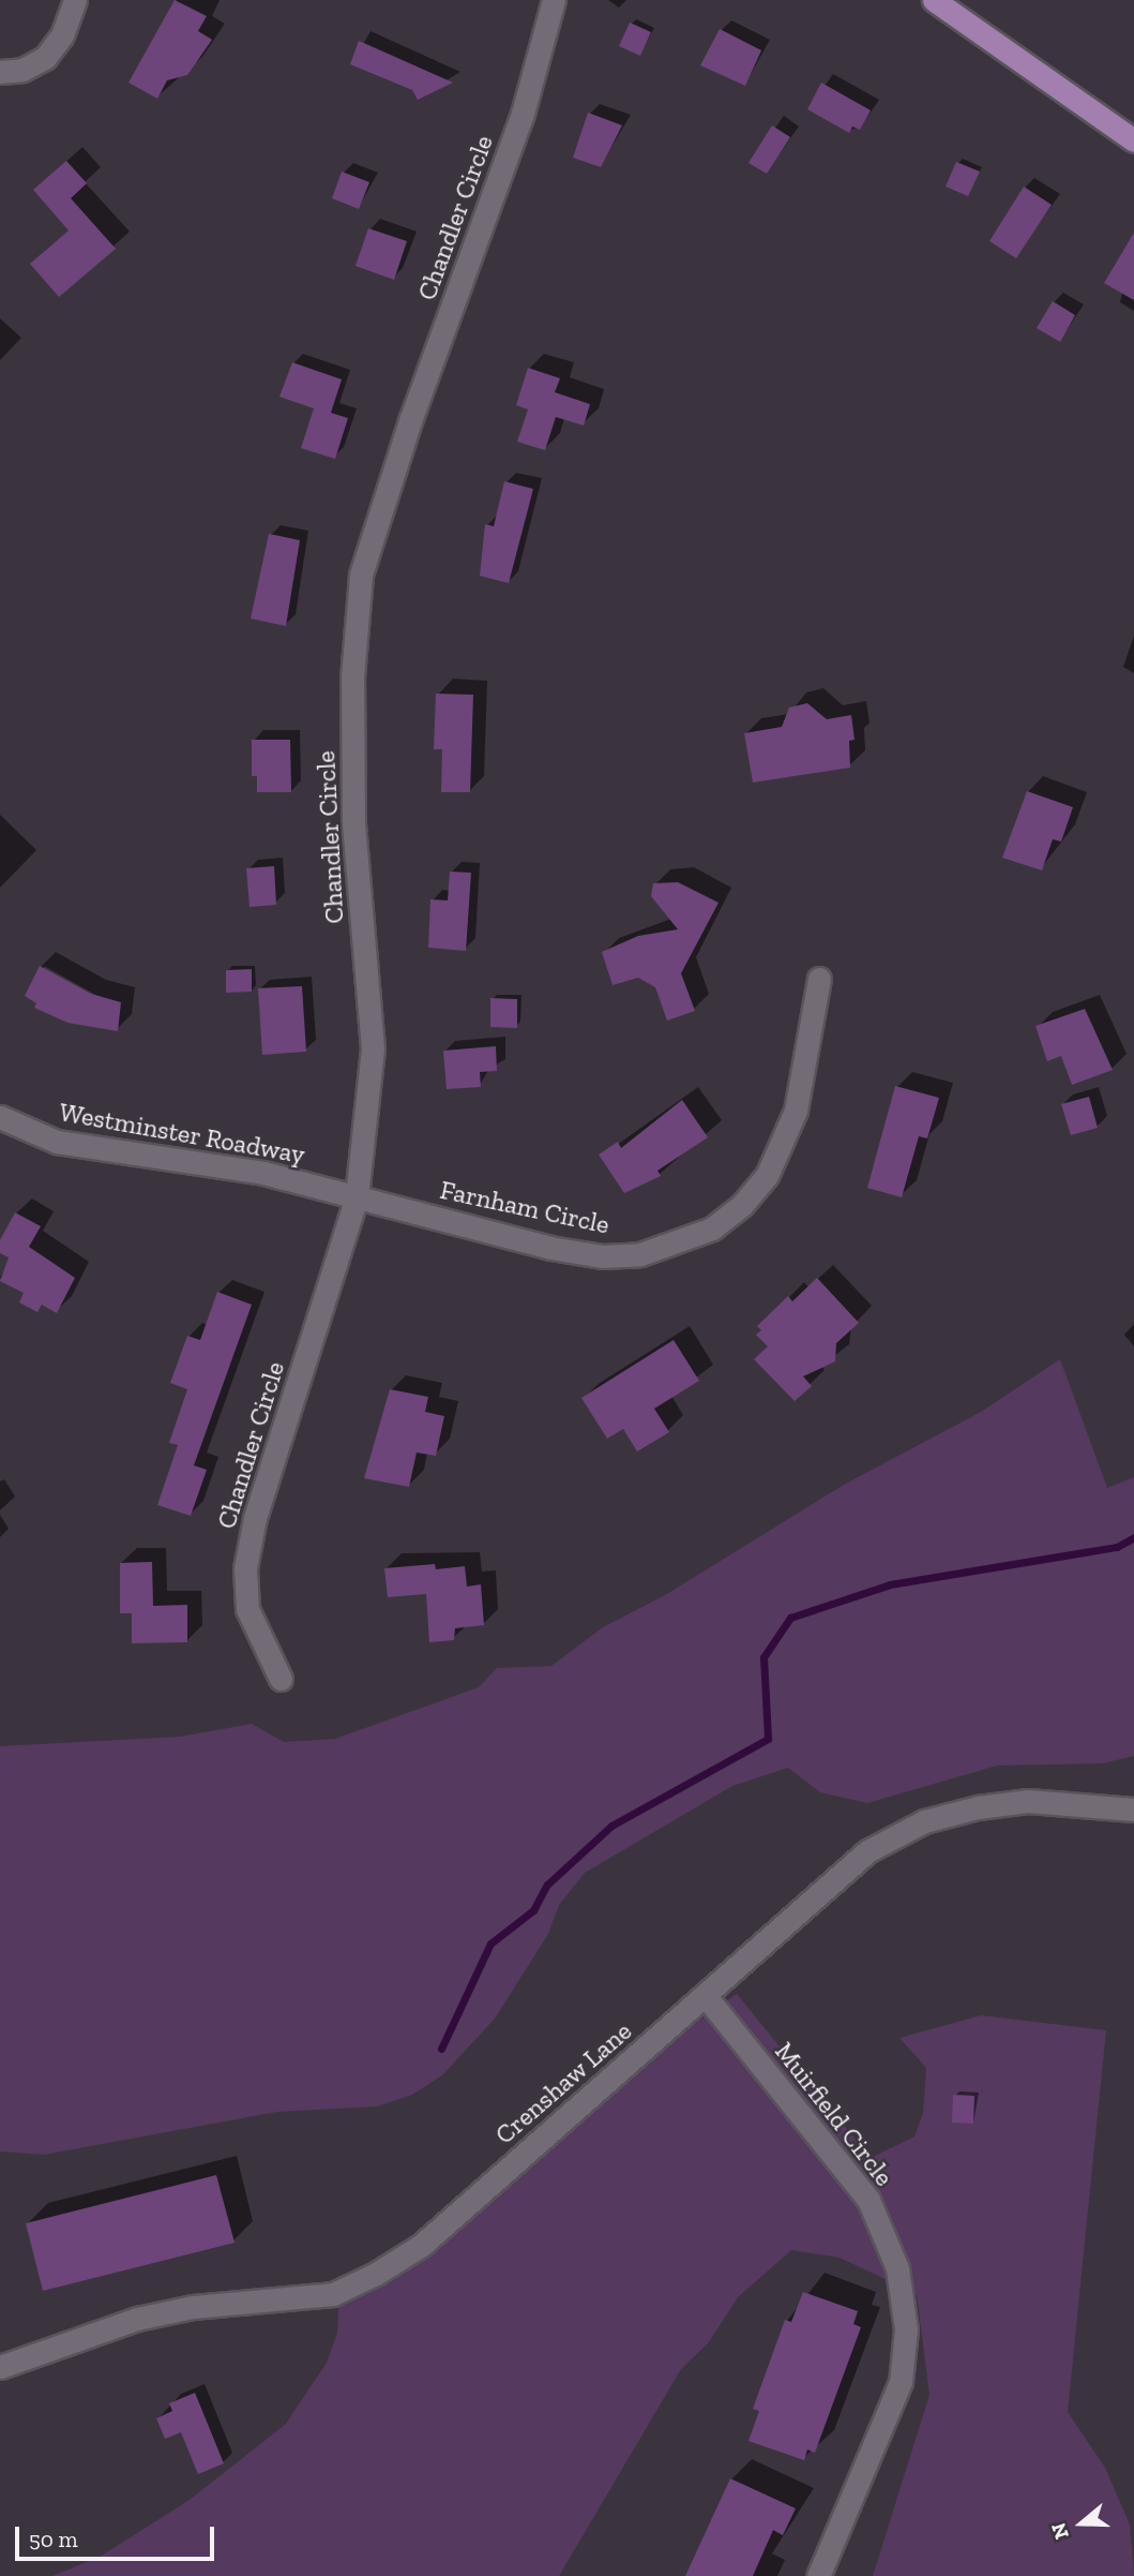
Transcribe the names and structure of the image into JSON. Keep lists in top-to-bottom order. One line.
{"streets":{"street":["Chandler Circle","Westminster Roadway","Farnham Circle","Crenshaw Lane","Muirfield Circle"]},"crossings":[["Chandler Circle","Westminster Roadway"],["Chandler Circle","Farnham Circle"],["Westminster Roadway","Farnham Circle"],["Crenshaw Lane","Muirfield Circle"]],"scale_bar":"50 m","north":"left"}
